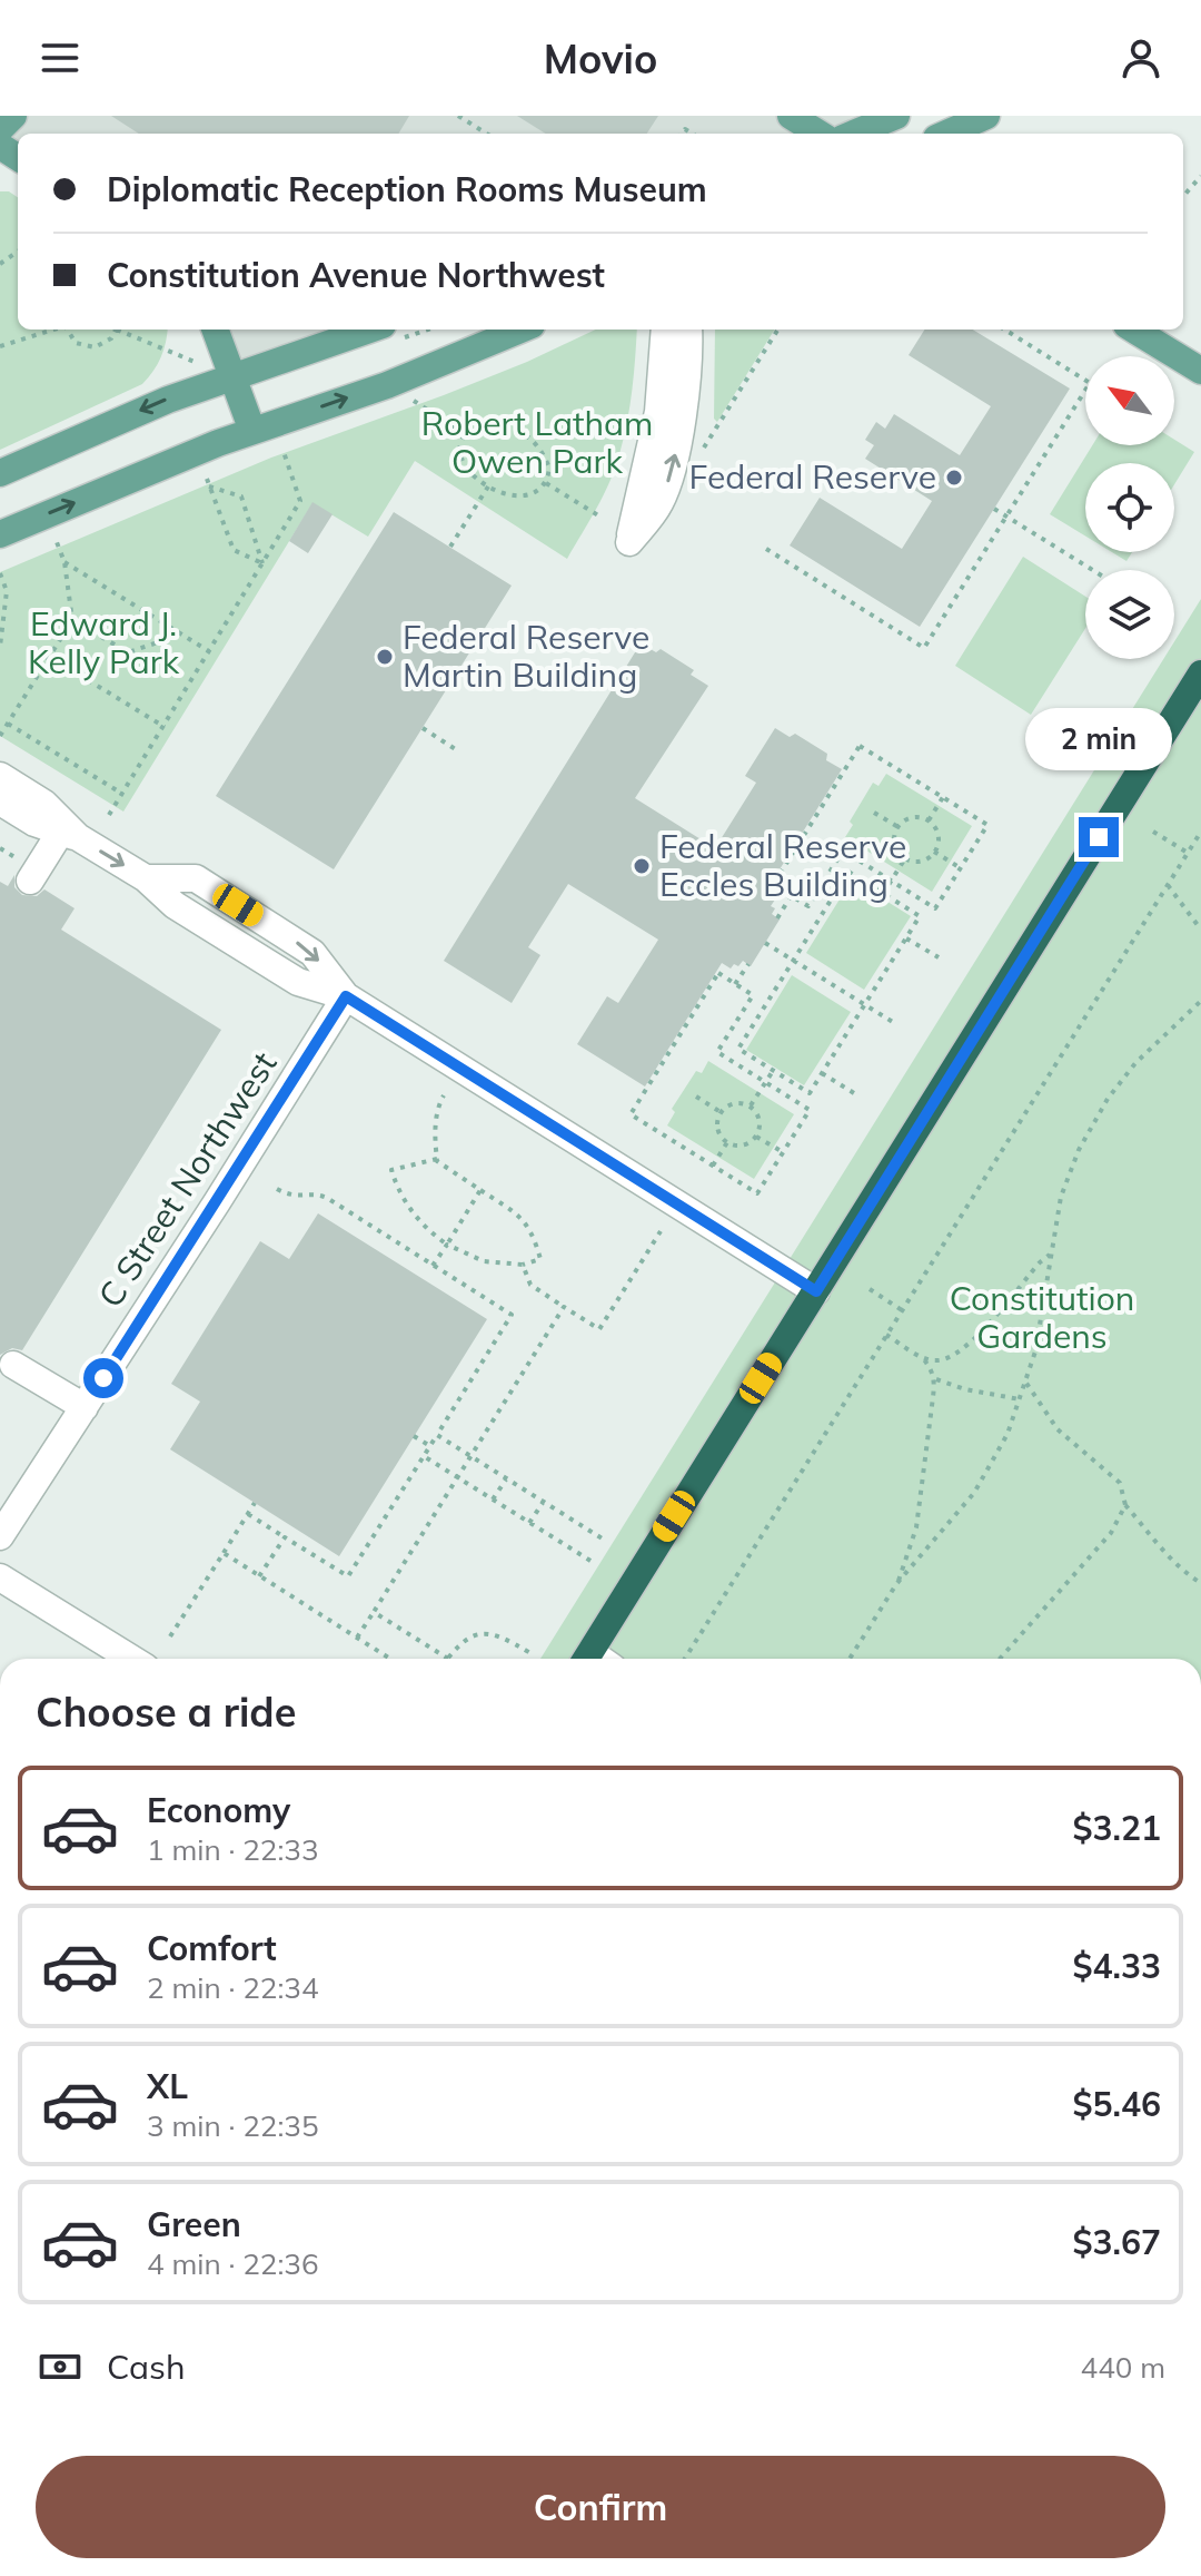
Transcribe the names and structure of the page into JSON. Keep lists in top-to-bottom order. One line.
{"streets":{"street":["C Street Northwest"]},"parks":["Robert Latham Owen Park","Edward J. Kelly Park","Constitution Gardens"],"places":["Federal Reserve","Federal Reserve Martin Building","Federal Reserve Eccles Building"],"north":"top left","page":{"header":"Movio","banner":["Diplomatic Reception Rooms Museum","Constitution Avenue Northwest"],"bubble":"2 min","heading":"Choose a ride","list":[{"name":"Economy","note":"1 min · 22:33","value":"$3.21"},{"name":"Comfort","note":"2 min · 22:34","value":"$4.33"},{"name":"XL","note":"3 min · 22:35","value":"$5.46"},{"name":"Green","note":"4 min · 22:36","value":"$3.67"}],"pay":["Cash","440 m"],"buttons":"Confirm"}}
